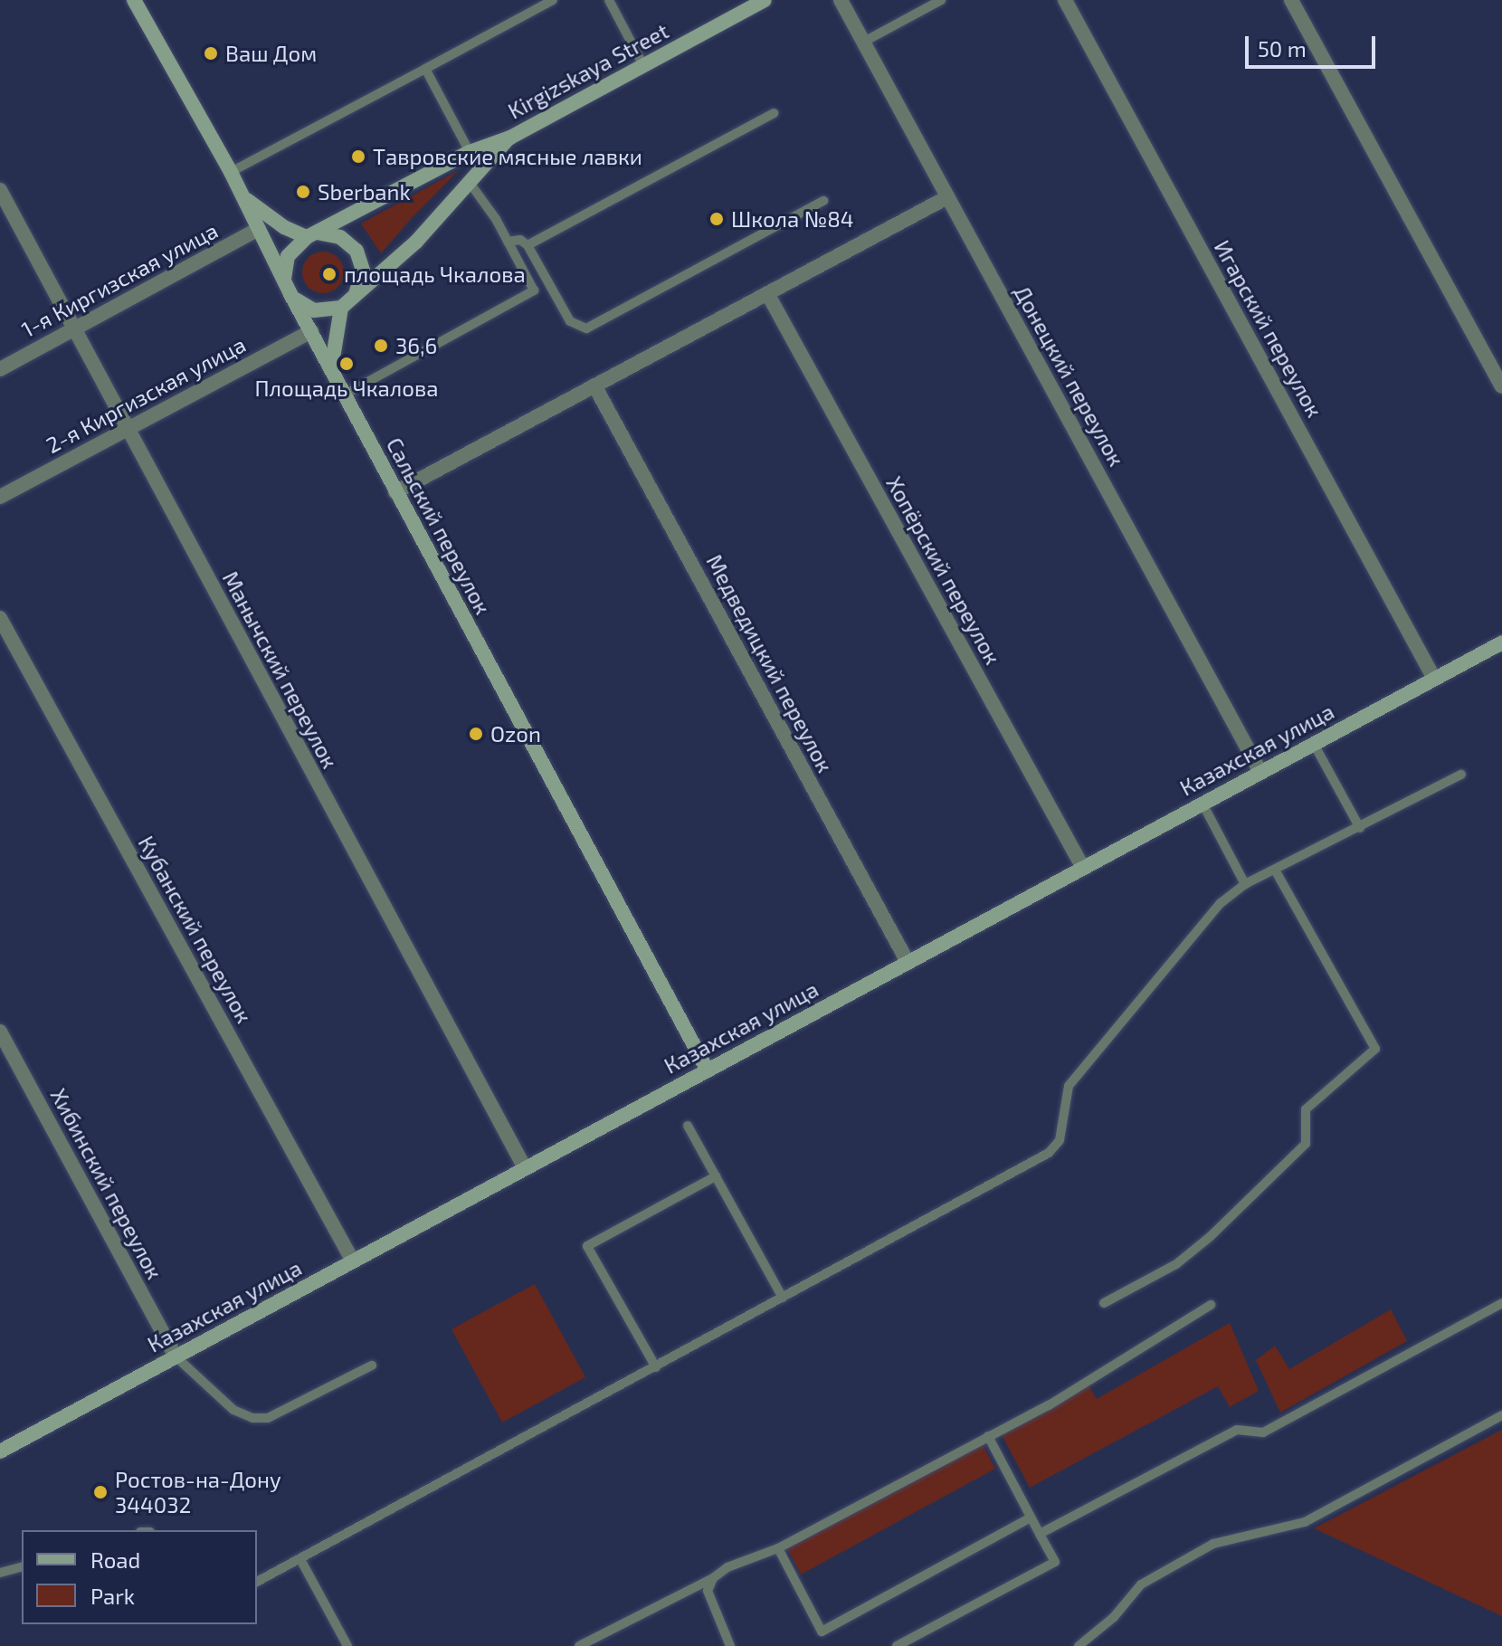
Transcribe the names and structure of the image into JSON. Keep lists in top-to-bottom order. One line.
{"streets":{"main road":["Kirgizskaya Street","Сальский переулок","Казахская улица"],"street":["1-я Киргизская улица","Игарский переулок","Донецкий переулок","2-я Киргизская улица","Хопёрский переулок","Медведицкий переулок","Манычский переулок","Кубанский переулок","Хибинский переулок"]},"crossings":[["Kirgizskaya Street","Сальский переулок"],["1-я Киргизская улица","Сальский переулок"],["1-я Киргизская улица","Манычский переулок"],["Игарский переулок","Казахская улица"],["Донецкий переулок","Казахская улица"],["2-я Киргизская улица","Сальский переулок"],["2-я Киргизская улица","Манычский переулок"],["Сальский переулок","Казахская улица"],["Хопёрский переулок","Казахская улица"],["Медведицкий переулок","Казахская улица"],["Манычский переулок","Казахская улица"],["Казахская улица","Кубанский переулок"],["Казахская улица","Хибинский переулок"]],"places":["Ваш Дом","Тавровские мясные лавки","Sberbank","Школа №84","площадь Чкалова","36,6","Площадь Чкалова","Ozon","Ростов-на-Дону 344032"],"legend":["Road","Park"],"scale_bar":"50 m"}
